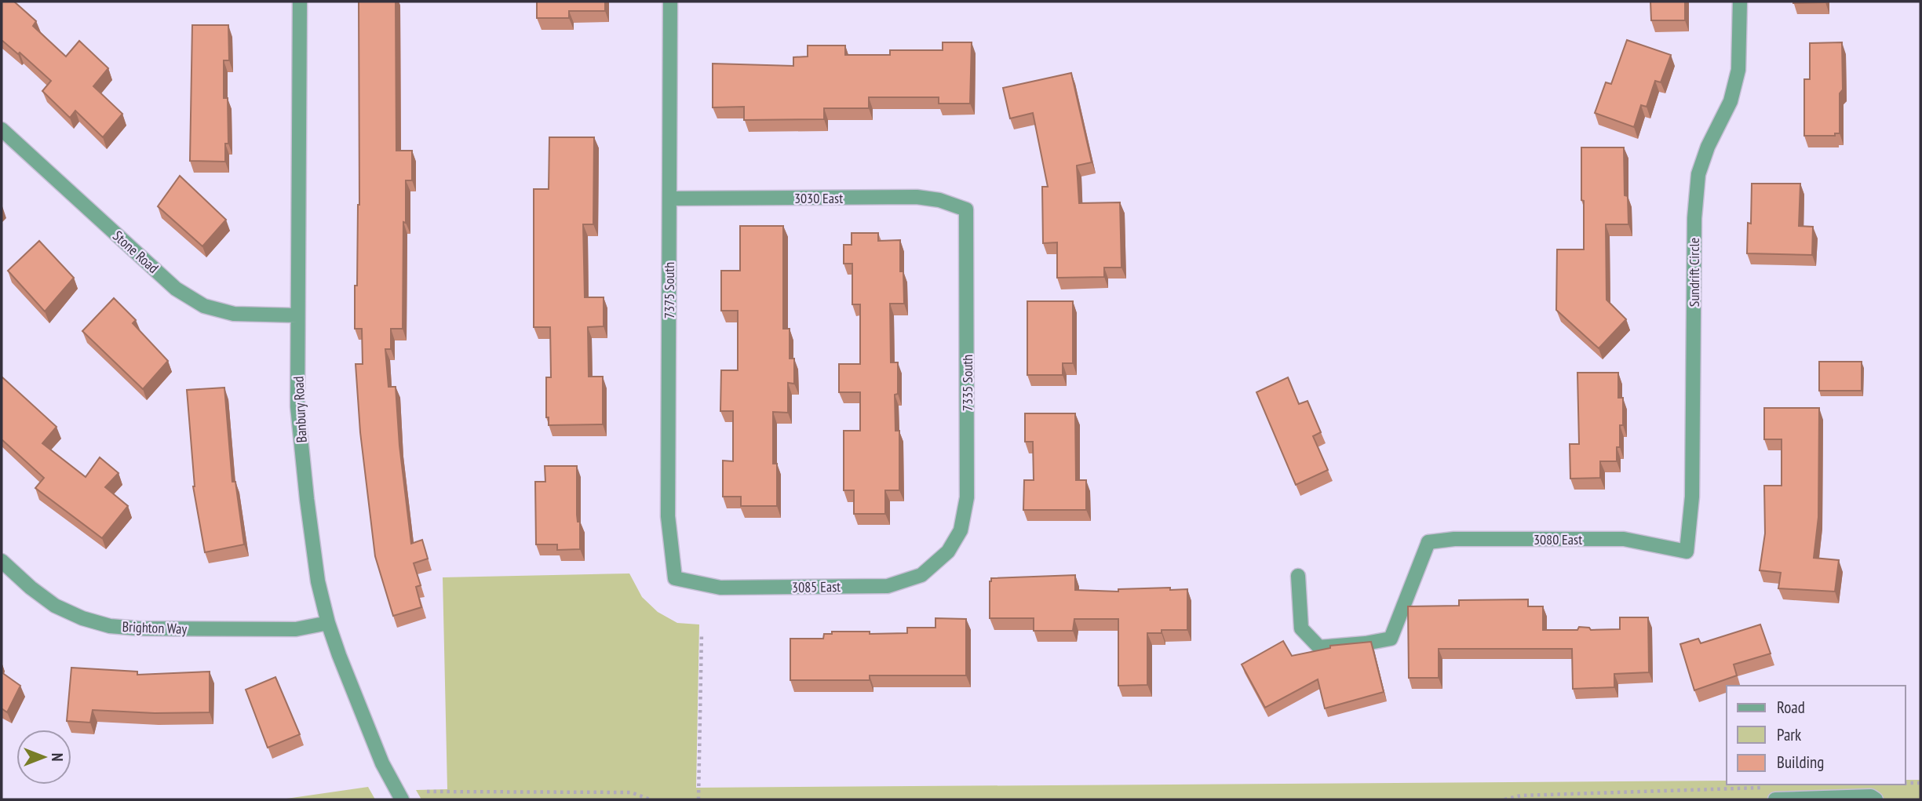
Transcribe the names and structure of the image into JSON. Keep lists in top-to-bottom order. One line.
{"streets":{"street":["3030 East","Stone Road","Sundrift Circle","7375 South","7335 South","Banbury Road","3080 East","3085 East","Brighton Way"]},"crossings":[["3030 East","7375 South"],["3030 East","7335 South"],["Stone Road","Banbury Road"],["Sundrift Circle","3080 East"],["7375 South","3085 East"],["7335 South","3085 East"],["Banbury Road","Brighton Way"]],"legend":["Road","Park","Building"],"north":"right"}
